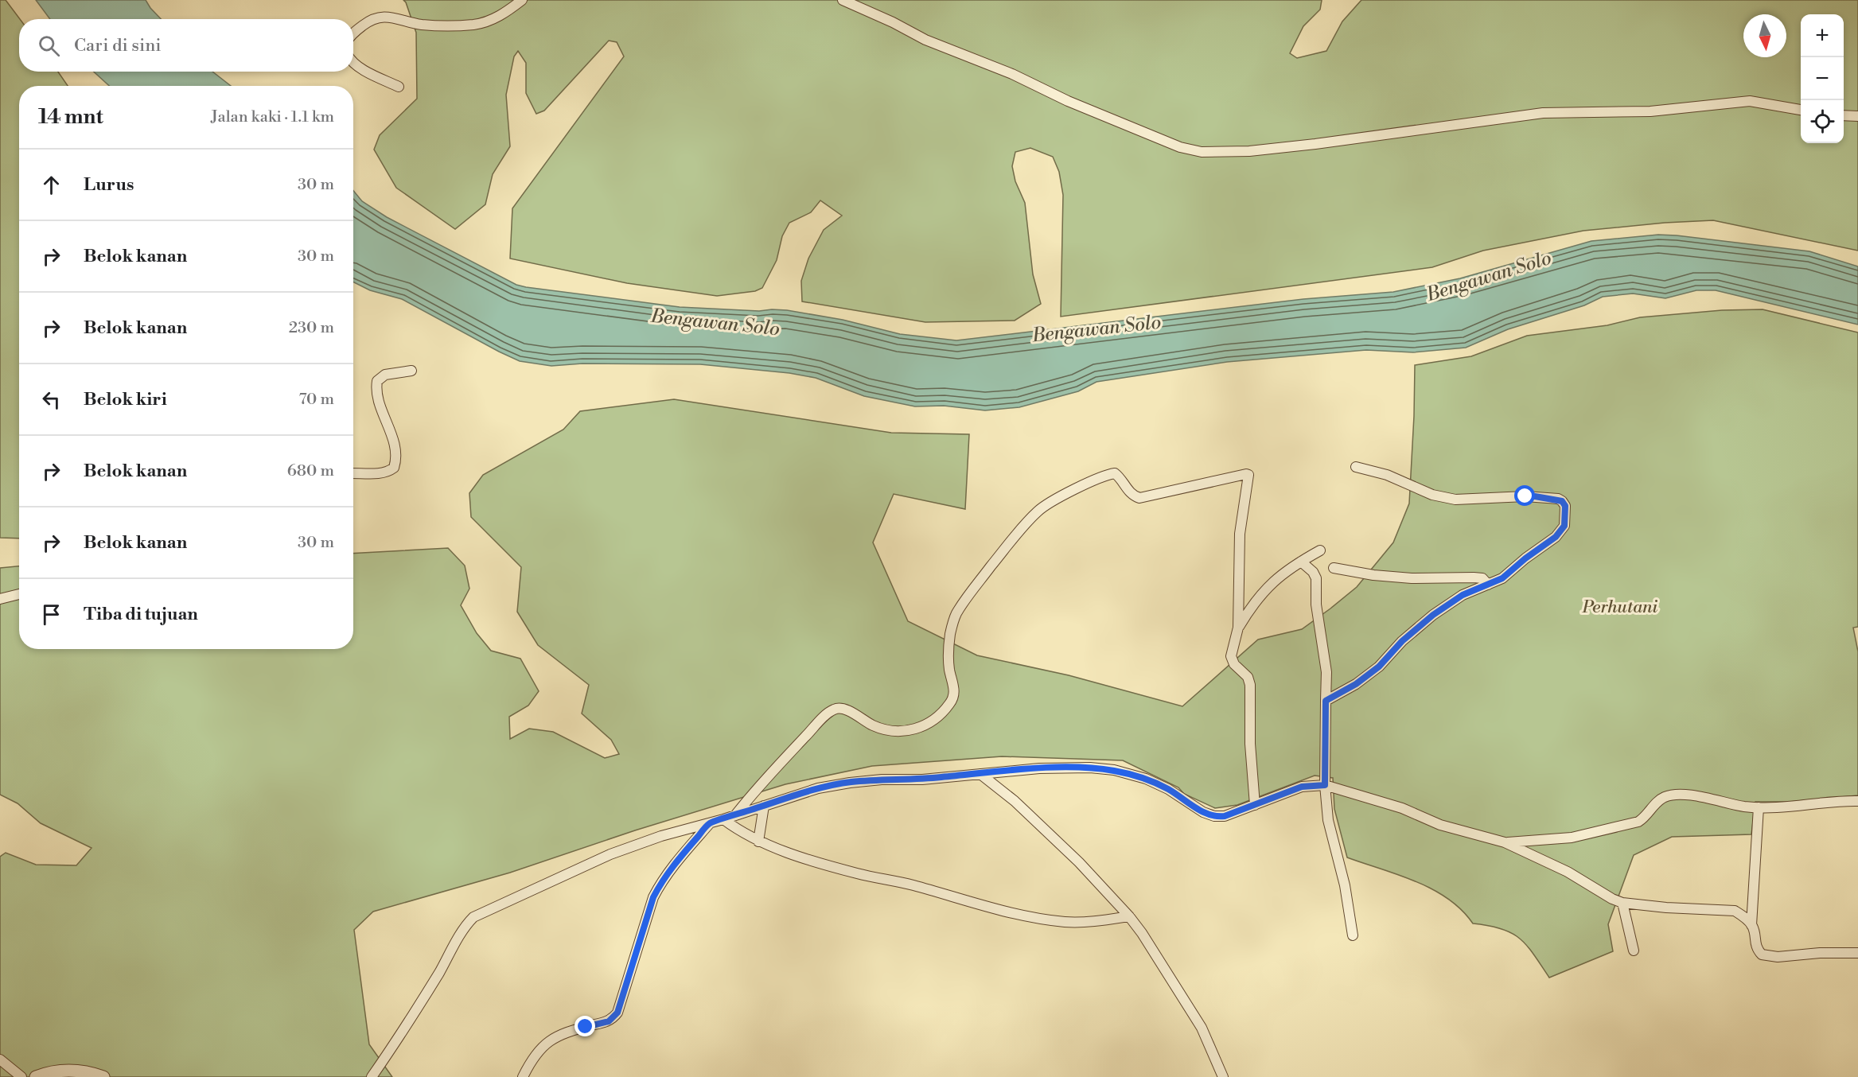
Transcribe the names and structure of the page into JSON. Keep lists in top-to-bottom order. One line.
{"water":["Bengawan Solo"],"parks":["Perhutani"],"north":"bottom","page":{"map_buttons":["+","−"],"search":"Cari di sini","heading":["14 mnt","Jalan kaki · 1.1 km"],"list":[["Lurus","30 m"],["Belok kanan","30 m"],["Belok kanan","230 m"],["Belok kiri","70 m"],["Belok kanan","680 m"],["Belok kanan","30 m"],"Tiba di tujuan"]}}
